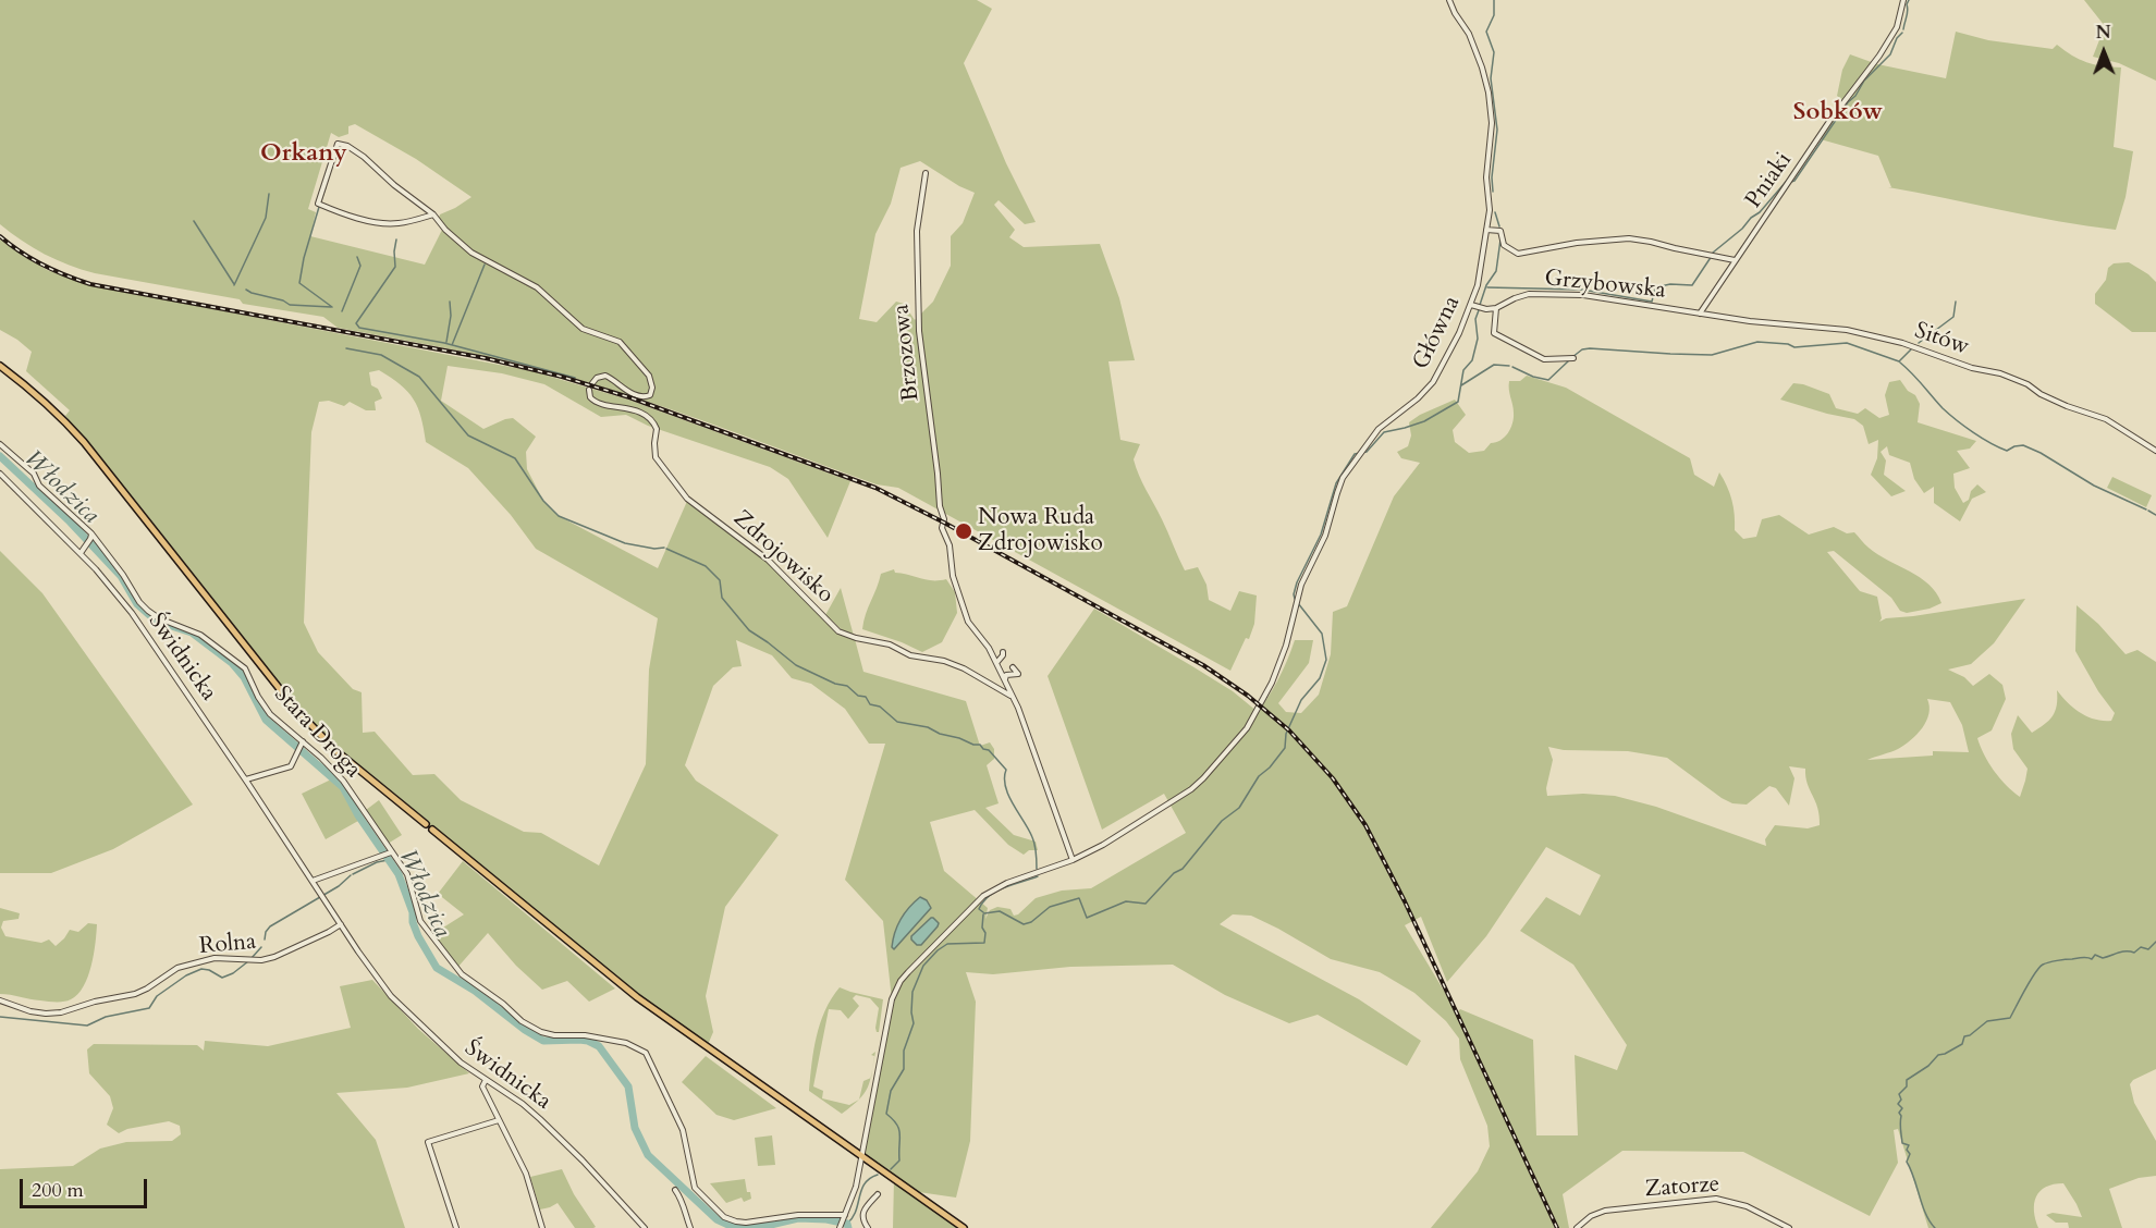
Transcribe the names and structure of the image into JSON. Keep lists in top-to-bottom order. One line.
{"streets":{"street":["Pniaki","Grzybowska","Główna","Sitów","Brzozowa","Zdrojowisko","Świdnicka","Stara Droga","Rolna","Zatorze"]},"crossings":[["Pniaki","Grzybowska"],["Pniaki","Sitów"],["Grzybowska","Główna"],["Grzybowska","Sitów"],["Świdnicka","Rolna"]],"districts":["Sobków","Orkany"],"water":["Włodzica"],"places":["Nowa Ruda Zdrojowisko"],"scale_bar":"200 m","north":"top"}
